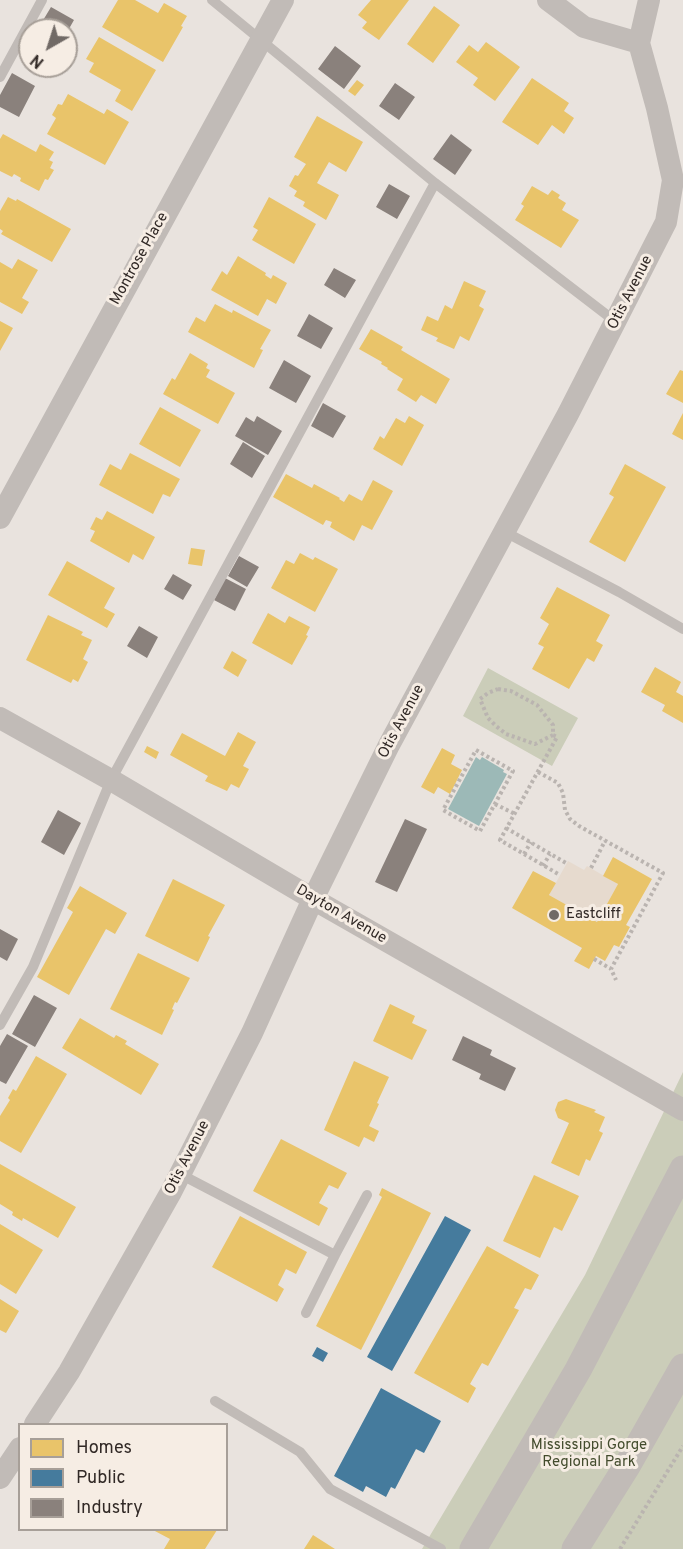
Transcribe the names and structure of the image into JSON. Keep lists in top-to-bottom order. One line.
{"streets":{"street":["Montrose Place","Otis Avenue","Dayton Avenue"]},"crossings":[["Otis Avenue","Dayton Avenue"]],"parks":["Mississippi Gorge Regional Park"],"places":["Eastcliff"],"legend":["Homes","Public","Industry"],"north":"bottom left"}
